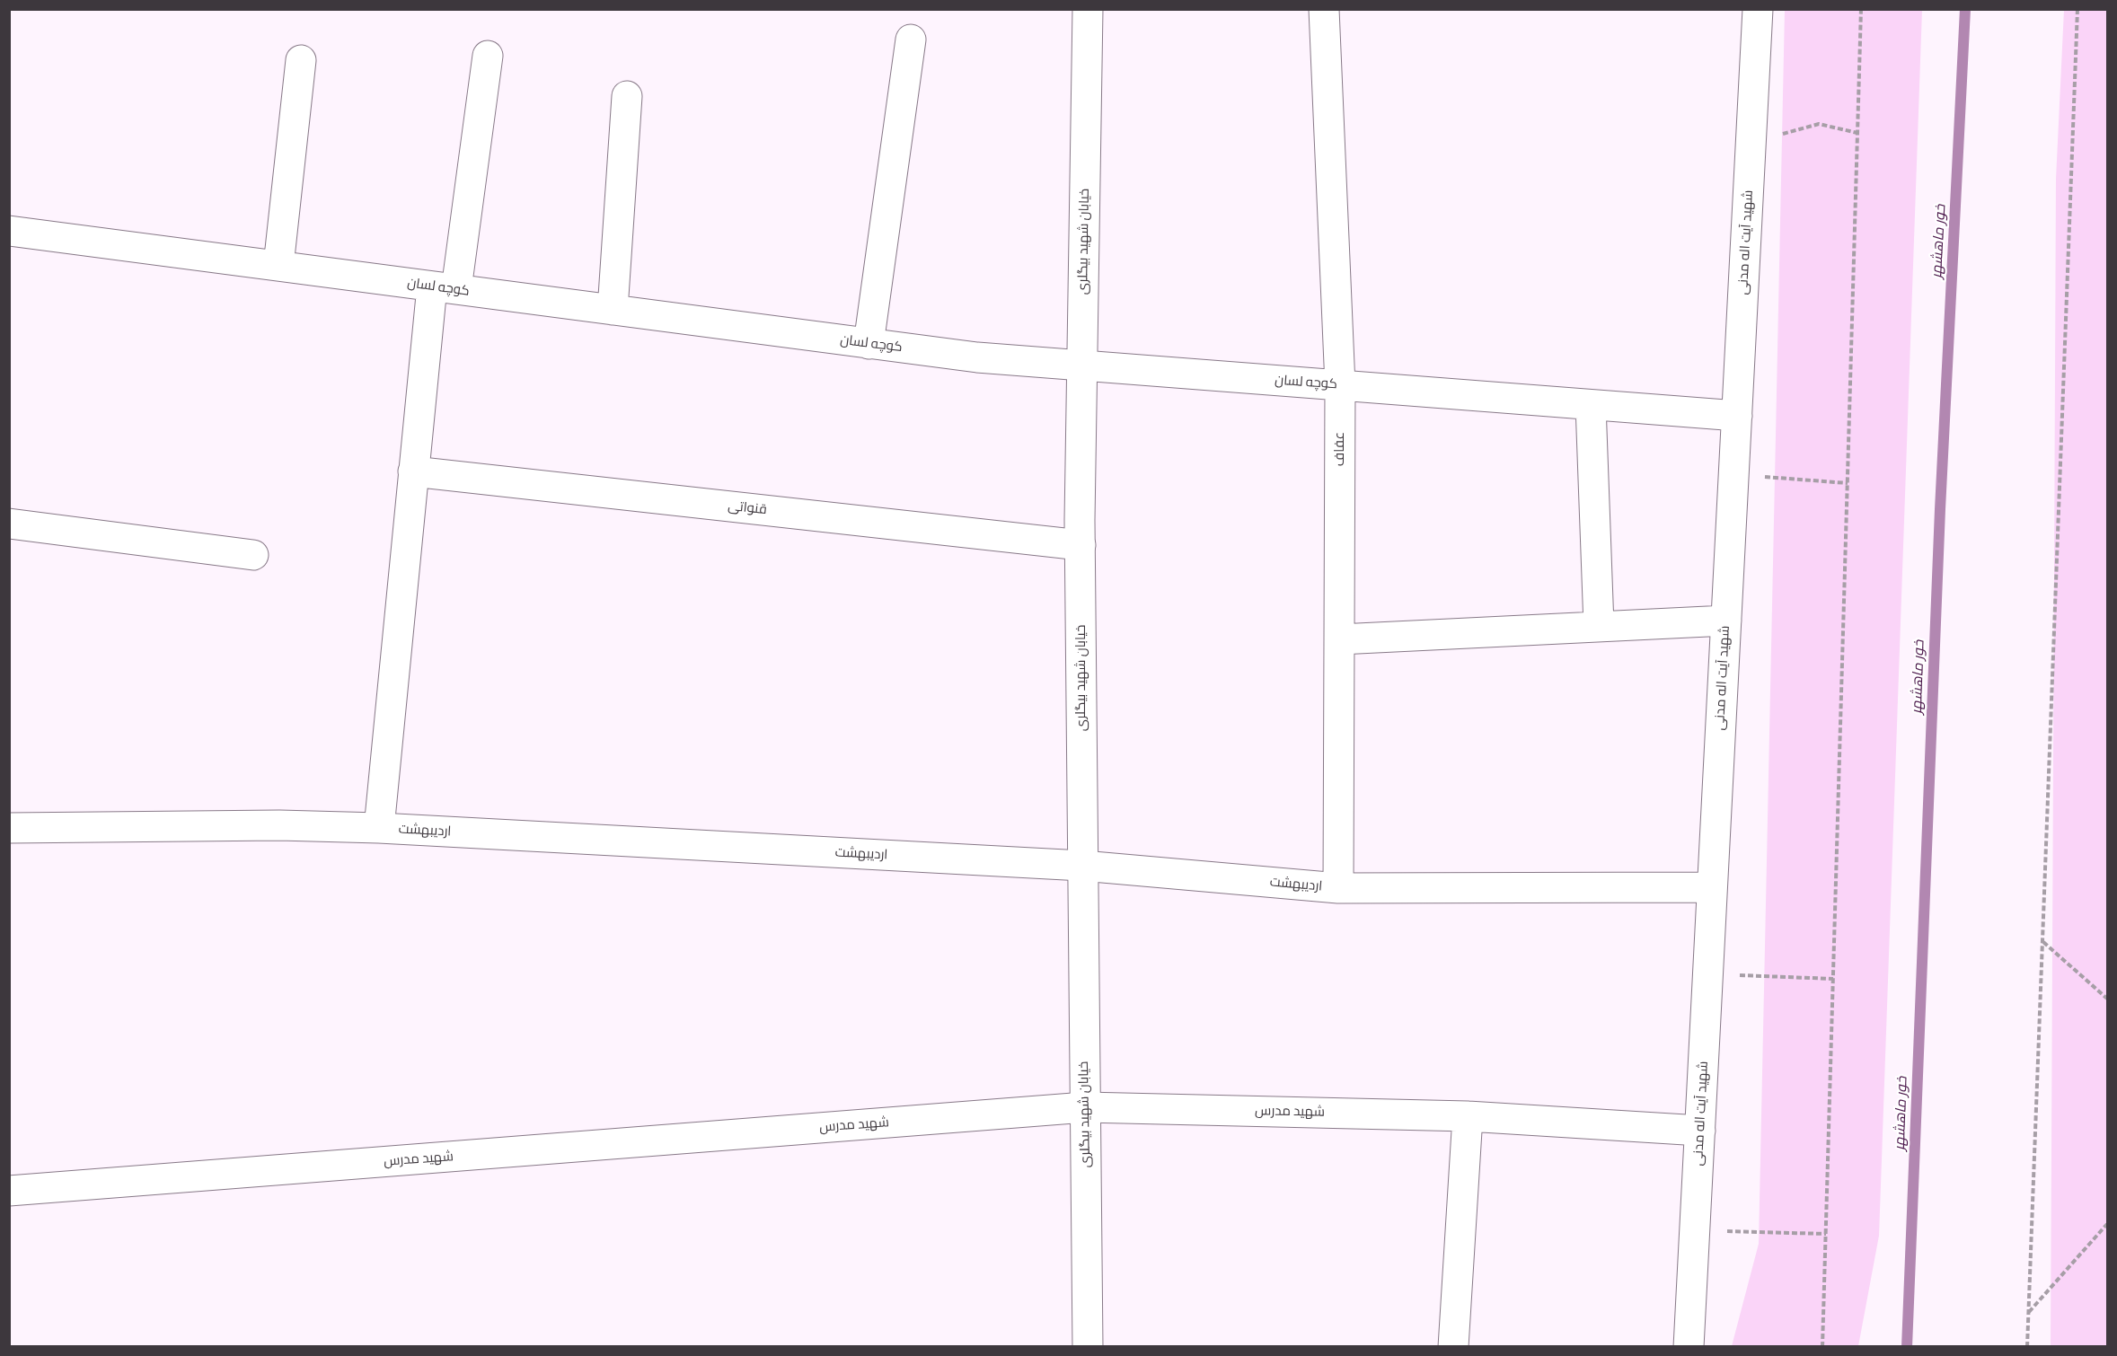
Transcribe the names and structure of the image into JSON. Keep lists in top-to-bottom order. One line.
{"streets":{"street":["خیابان شهید بیگلری","شهید آیت اله مدنی","کوچه لسان","عفاف","قنواتی","اردیبهشت","شهید مدرس"]},"crossings":[["خیابان شهید بیگلری","کوچه لسان"],["خیابان شهید بیگلری","قنواتی"],["خیابان شهید بیگلری","اردیبهشت"],["خیابان شهید بیگلری","شهید مدرس"],["شهید آیت اله مدنی","کوچه لسان"],["شهید آیت اله مدنی","اردیبهشت"],["شهید آیت اله مدنی","شهید مدرس"],["کوچه لسان","عفاف"],["عفاف","اردیبهشت"]],"water":["خور ماهشهر"]}
